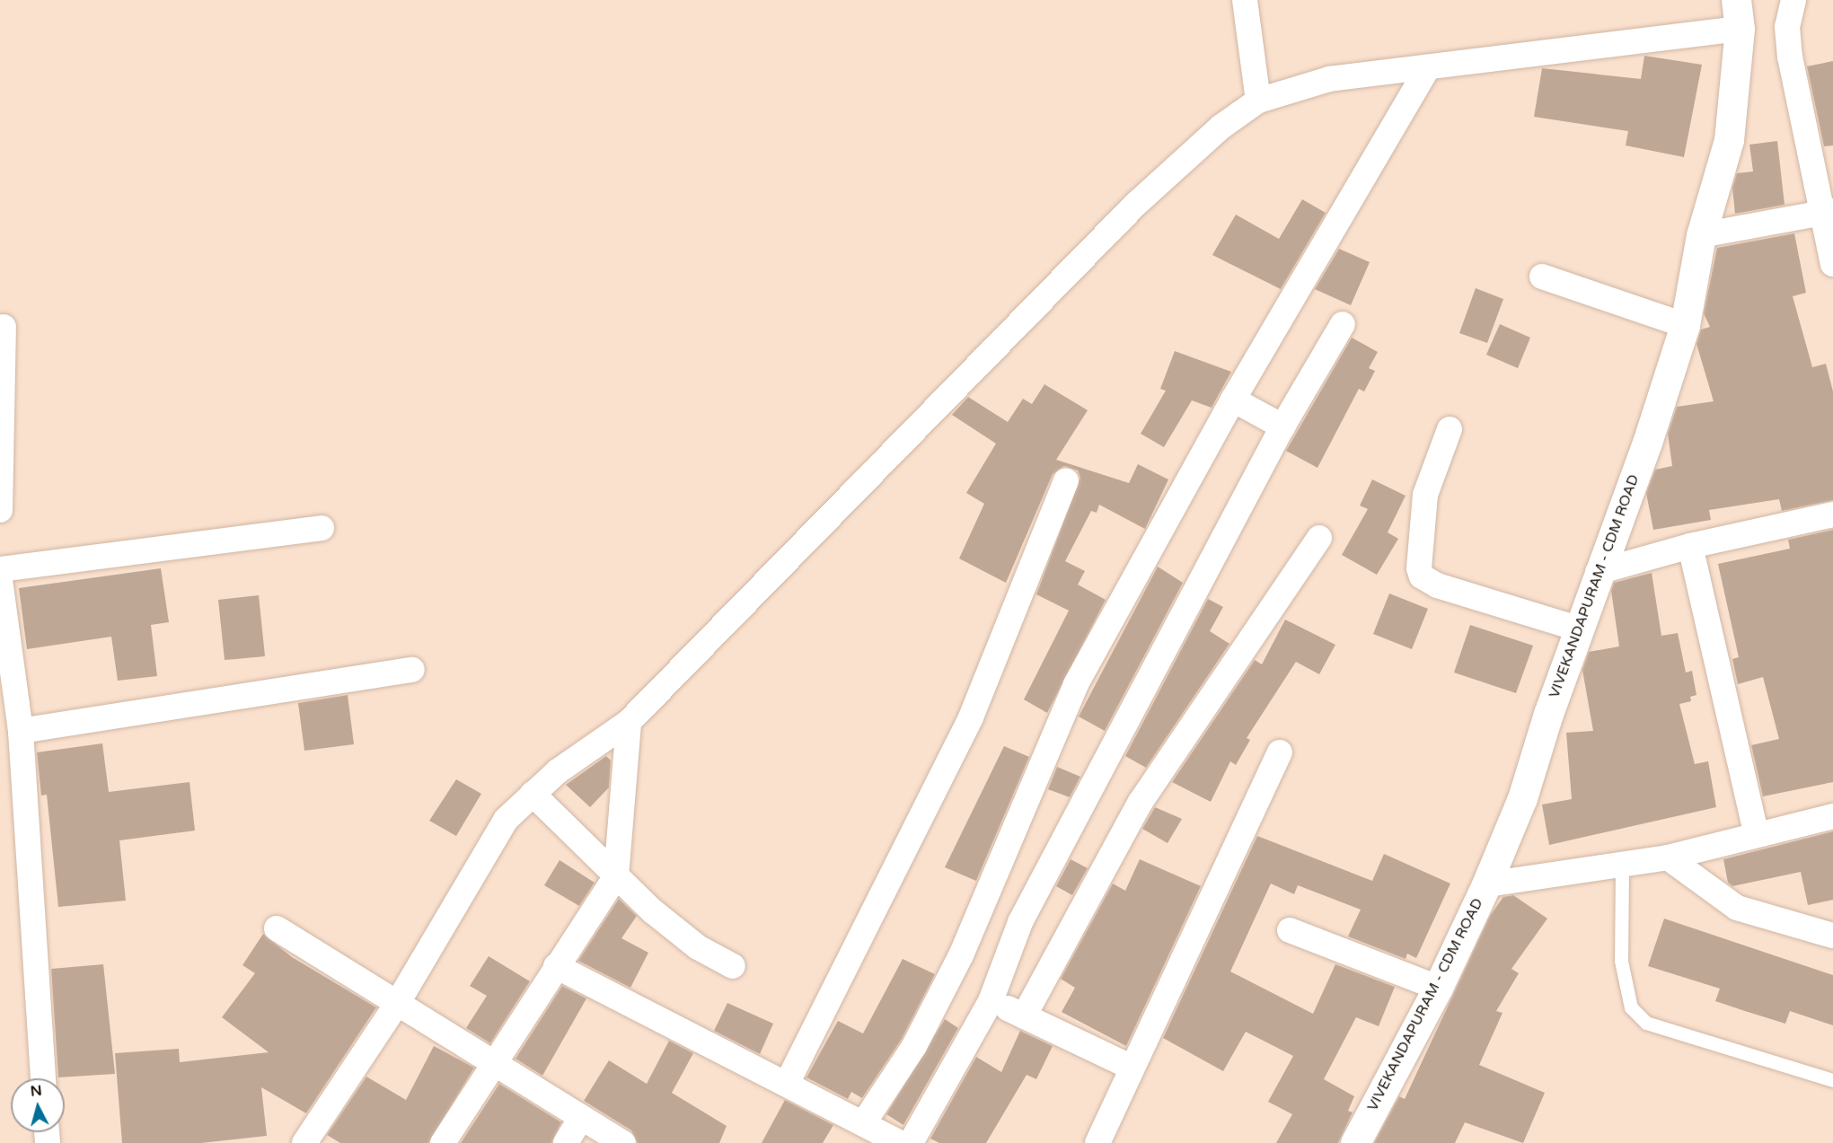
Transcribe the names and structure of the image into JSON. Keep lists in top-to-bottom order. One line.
{"streets":{"street":["VIVEKANDAPURAM - CDM ROAD"]},"north":"top"}
